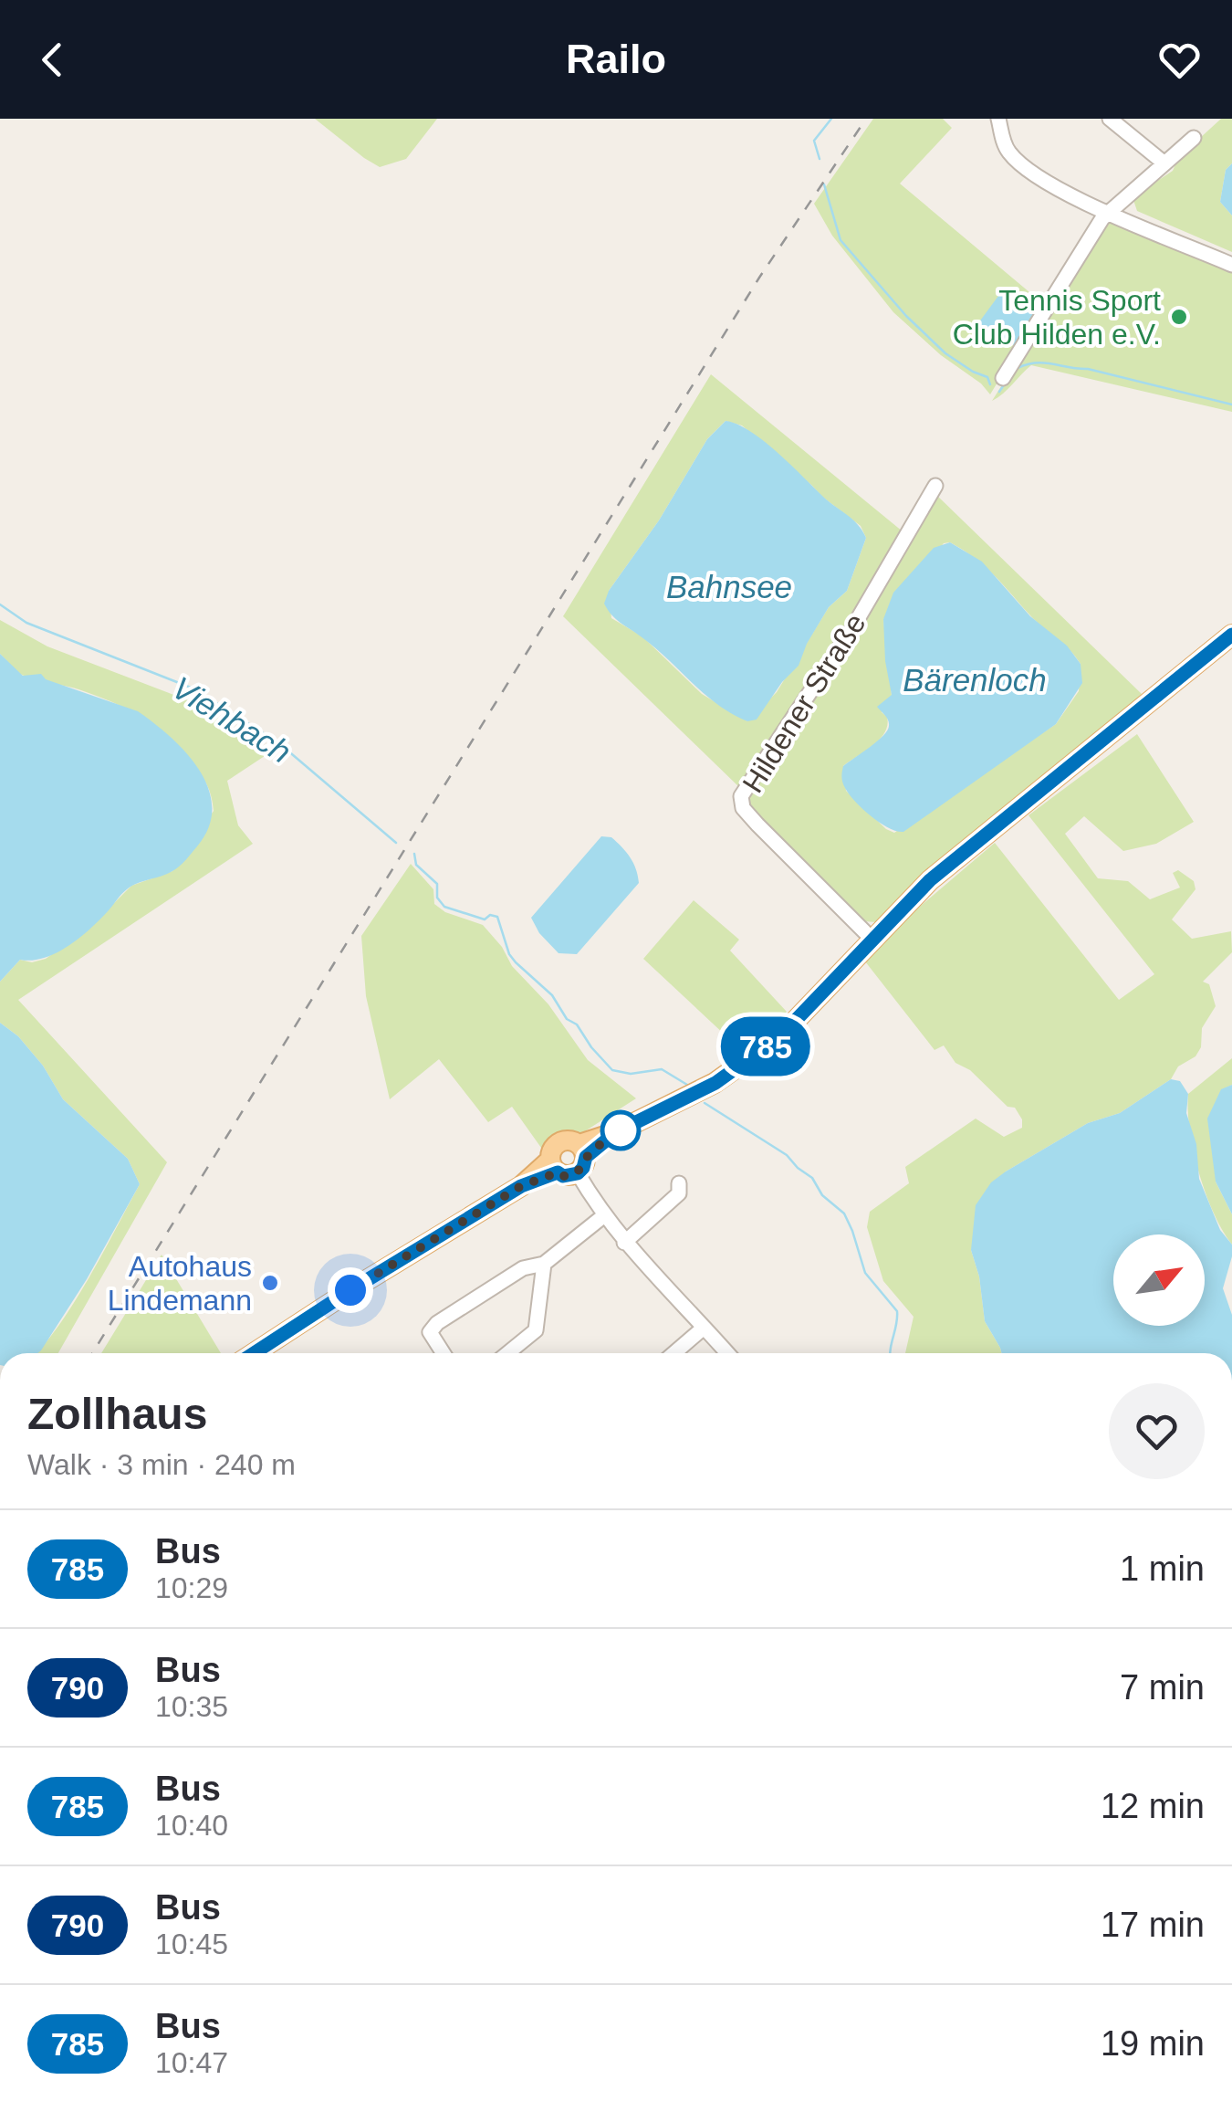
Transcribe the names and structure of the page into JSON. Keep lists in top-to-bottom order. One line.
{"streets":{"street":["Hildener Straße"]},"water":["Bahnsee","Bärenloch","Viehbach"],"places":["Tennis Sport Club Hilden e.V.","Autohaus Lindemann"],"lines":["bus line 785"],"north":"top right","page":{"header":"Railo","on_map":"785","heading":["Zollhaus","Walk · 3 min · 240 m"],"list":[{"mark":"785","name":"Bus","note":"10:29","value":"1 min"},{"mark":"790","name":"Bus","note":"10:35","value":"7 min"},{"mark":"785","name":"Bus","note":"10:40","value":"12 min"},{"mark":"790","name":"Bus","note":"10:45","value":"17 min"},{"mark":"785","name":"Bus","note":"10:47","value":"19 min"}]}}
